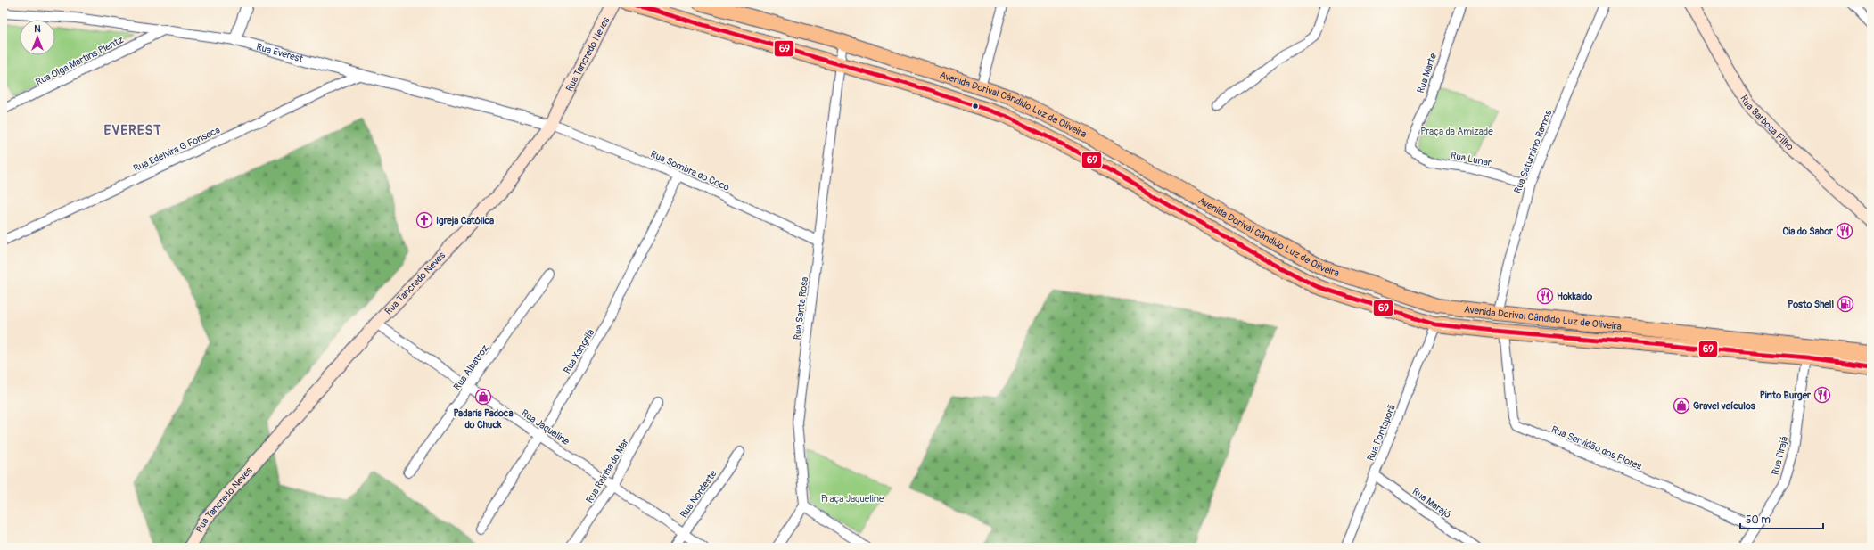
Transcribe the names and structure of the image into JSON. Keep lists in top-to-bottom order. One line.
{"streets":{"main road":["Rua Tancredo Neves","Avenida Dorival Cândido Luz de Oliveira","Rua Barbosa Filho"],"street":["Rua Everest","Rua Olga Martins Plentz","Rua Marte","Rua Edelvira G Fonseca","Rua Saturnino Ramos","Rua Lunar","Rua Sombra do Coco","Rua Santa Rosa","Rua Xangrilá","Rua Albatroz","Rua Jaqueline","Rua Pontaporã","Rua Servidão dos Flores","Rua Pirajá","Rua Rainha do Mar","Rua Nordeste","Rua Marajó"]},"crossings":[["Rua Everest","Rua Tancredo Neves"],["Rua Everest","Rua Olga Martins Plentz"],["Rua Everest","Rua Edelvira G Fonseca"],["Rua Everest","Rua Sombra do Coco"],["Rua Tancredo Neves","Rua Sombra do Coco"],["Rua Tancredo Neves","Rua Jaqueline"],["Rua Marte","Rua Lunar"],["Avenida Dorival Cândido Luz de Oliveira","Rua Saturnino Ramos"],["Avenida Dorival Cândido Luz de Oliveira","Rua Santa Rosa"],["Avenida Dorival Cândido Luz de Oliveira","Rua Pontaporã"],["Avenida Dorival Cândido Luz de Oliveira","Rua Servidão dos Flores"],["Avenida Dorival Cândido Luz de Oliveira","Rua Pirajá"],["Rua Saturnino Ramos","Rua Lunar"],["Rua Sombra do Coco","Rua Santa Rosa"],["Rua Sombra do Coco","Rua Xangrilá"],["Rua Xangrilá","Rua Jaqueline"],["Rua Albatroz","Rua Jaqueline"],["Rua Jaqueline","Rua Rainha do Mar"],["Rua Jaqueline","Rua Nordeste"],["Rua Pontaporã","Rua Marajó"],["Rua Servidão dos Flores","Rua Pirajá"]],"districts":["EVEREST"],"parks":["Praça da Amizade","Praça Jaqueline"],"places":{"church":["Igreja Católica"],"restaurant":["Cia do Sabor","Hokkaido","Pinto Burger"],"fuel station":["Posto Shell"],"shop":["Padaria Padoca do Chuck","Gravel veículos"]},"lines":["transit line 69"],"scale_bar":"50 m","north":"top"}
